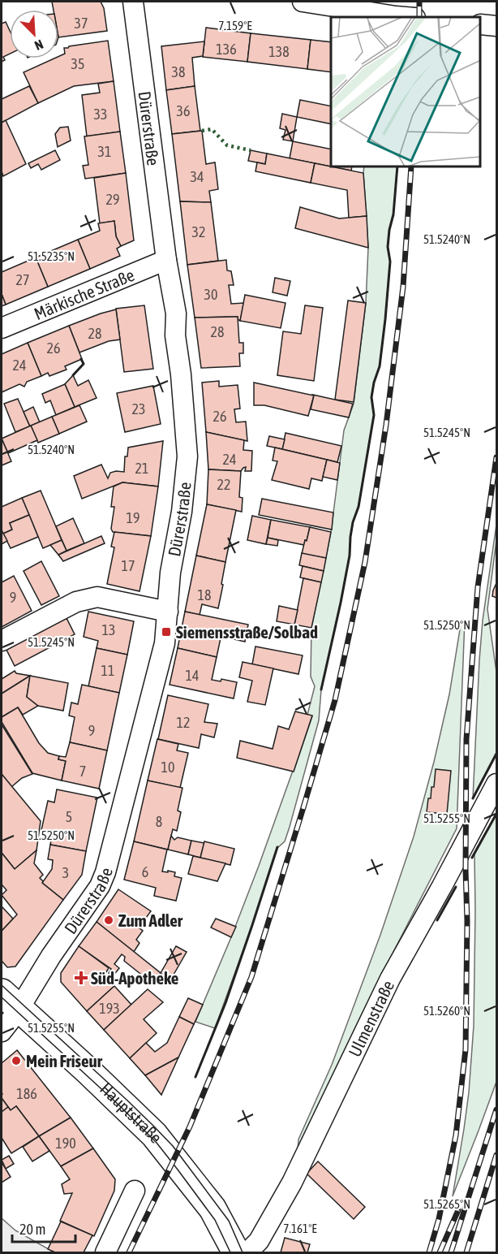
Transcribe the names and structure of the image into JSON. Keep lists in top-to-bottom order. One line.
{"streets":{"street":["Dürerstraße","Märkische Straße","Ulmenstraße","Hauptstraße"]},"crossings":[["Dürerstraße","Märkische Straße"],["Dürerstraße","Hauptstraße"]],"places":{"transit":["Siemensstraße/Solbad"],"other":["Zum Adler","Mein Friseur"],"health":["Süd-Apotheke"]},"house_numbers":["37","136","138","35","38","36","33","31","34","29","32","27","30","28","28","26","24","23","26","24","21","22","19","17","18","9","13","11","14","12","9","10","7","5","8","6","3","193","186","190"],"scale_bar":"20 m","north":"bottom right","coordinates":["7.159°E","51.5240°N","51.5235°N","51.5245°N","51.5250°N","51.5255°N","51.5260°N","51.5265°N","7.161°E"]}
